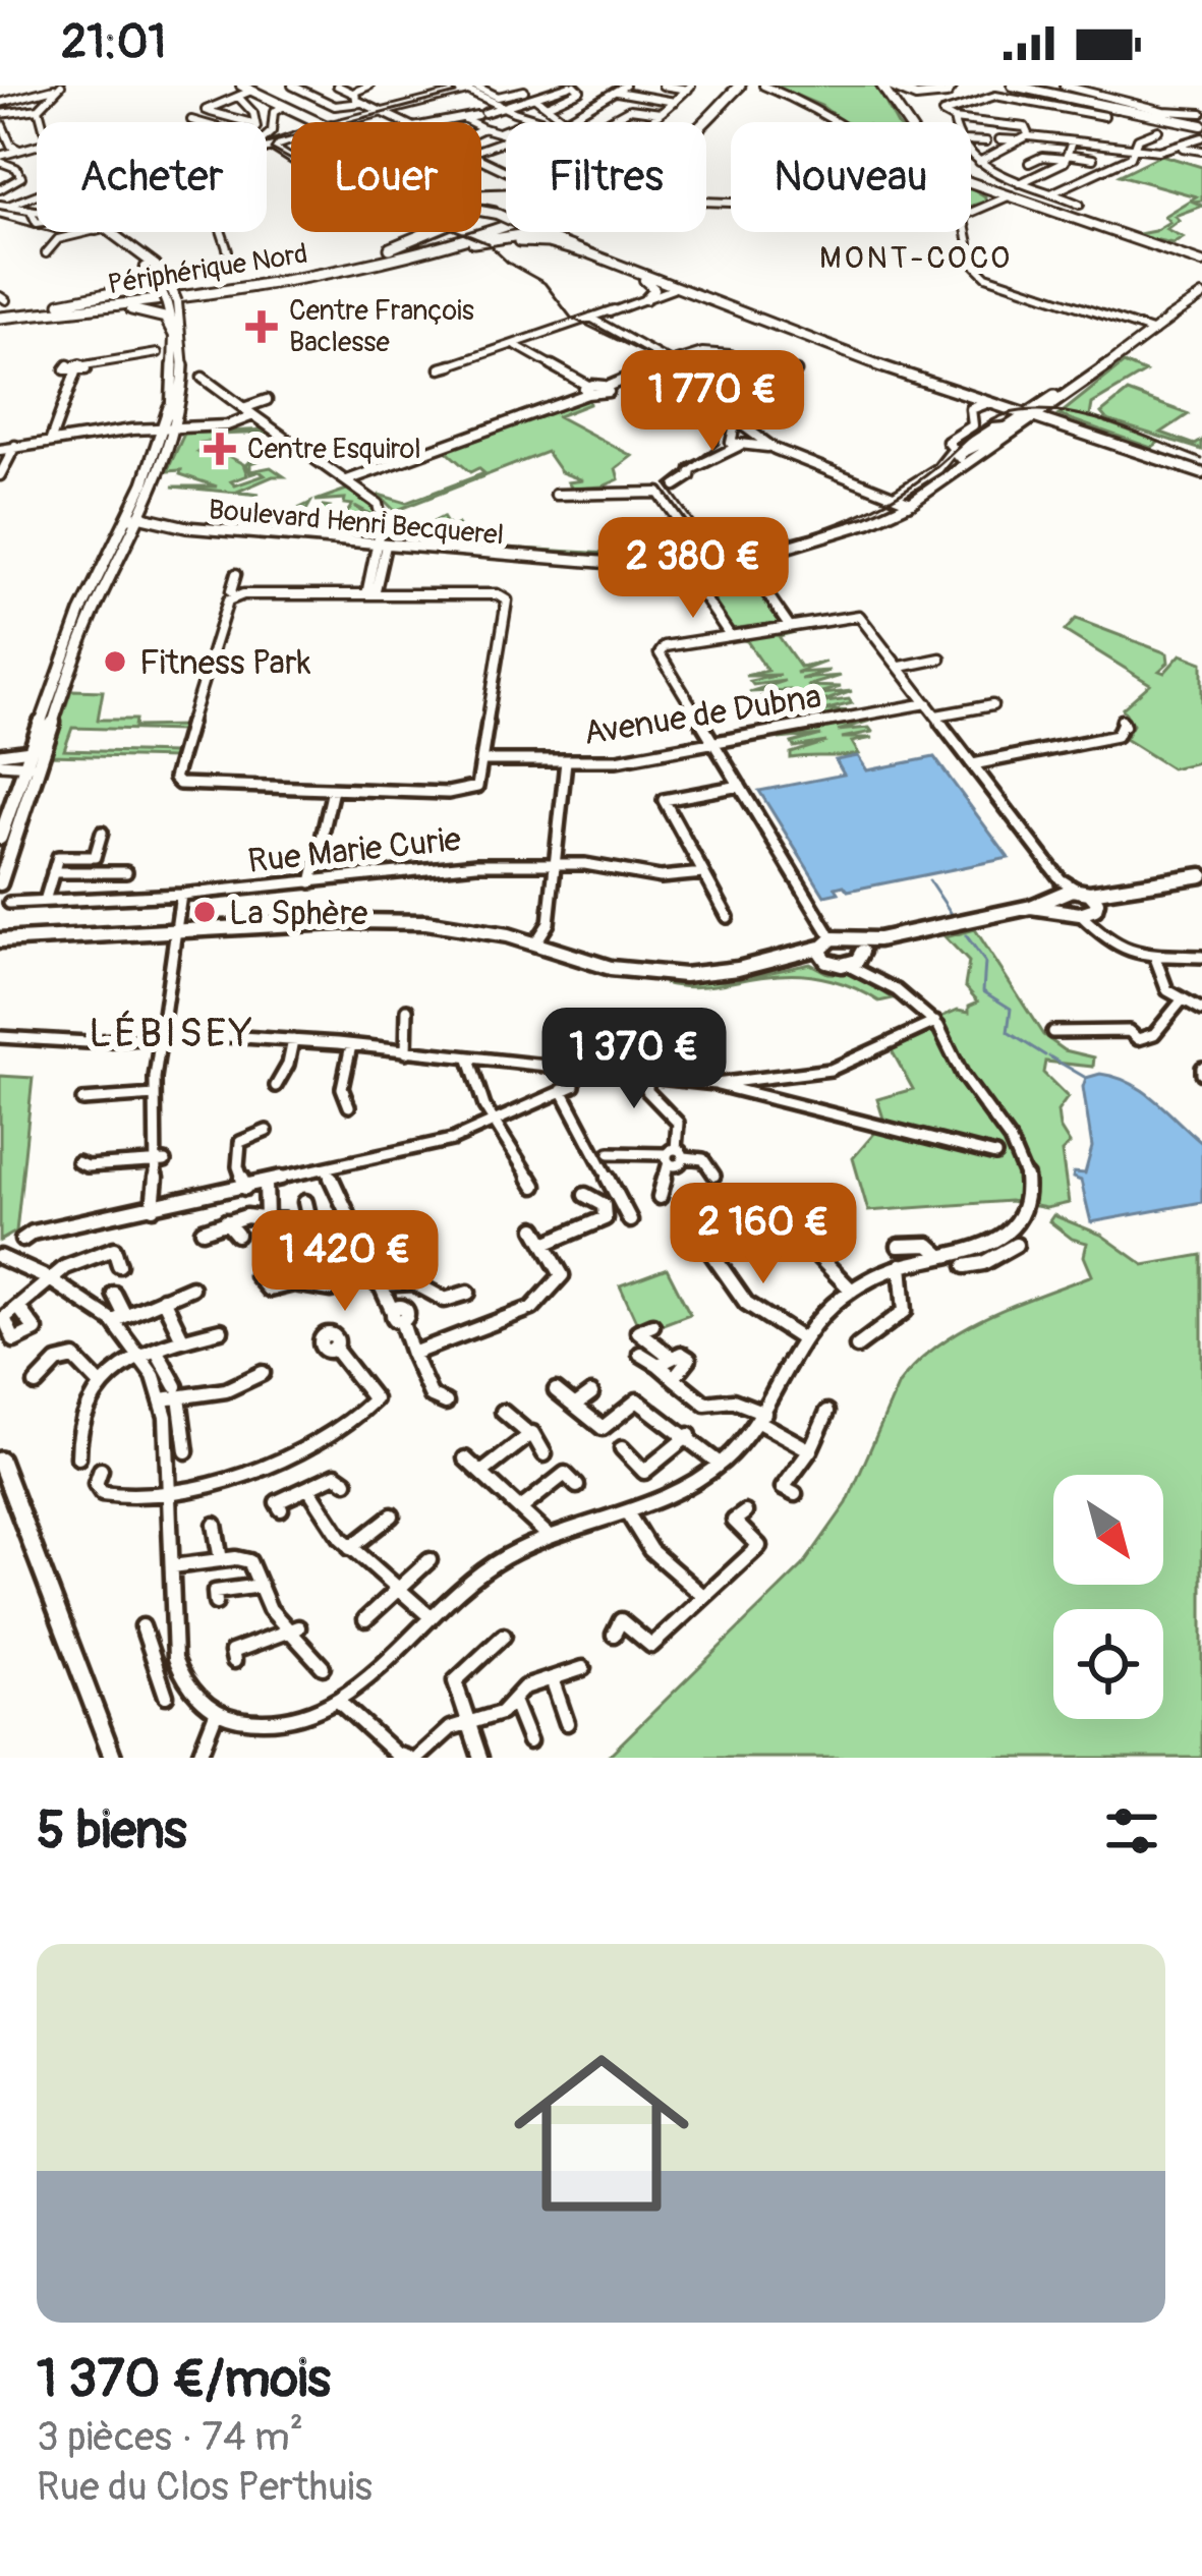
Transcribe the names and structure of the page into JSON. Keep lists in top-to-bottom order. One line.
{"streets":{"highway":["Périphérique Nord"],"main road":["Boulevard Henri Becquerel"],"street":["Avenue de Dubna","Rue Marie Curie"]},"districts":["MONT-COCO","LÉBISEY"],"places":{"health":["Centre François Baclesse","Centre Esquirol"],"other":["Fitness Park","La Sphère"]},"north":"bottom right","page":{"status":"21:01","chip":["Acheter","Louer","Filtres","Nouveau"],"price":["1 770 €","2 380 €","1 370 €","2 160 €","1 420 €"],"heading":"5 biens","list":[{"name":"1 370 €/mois","note":"3 pièces · 74 m² · Rue du Clos Perthuis"}]}}
